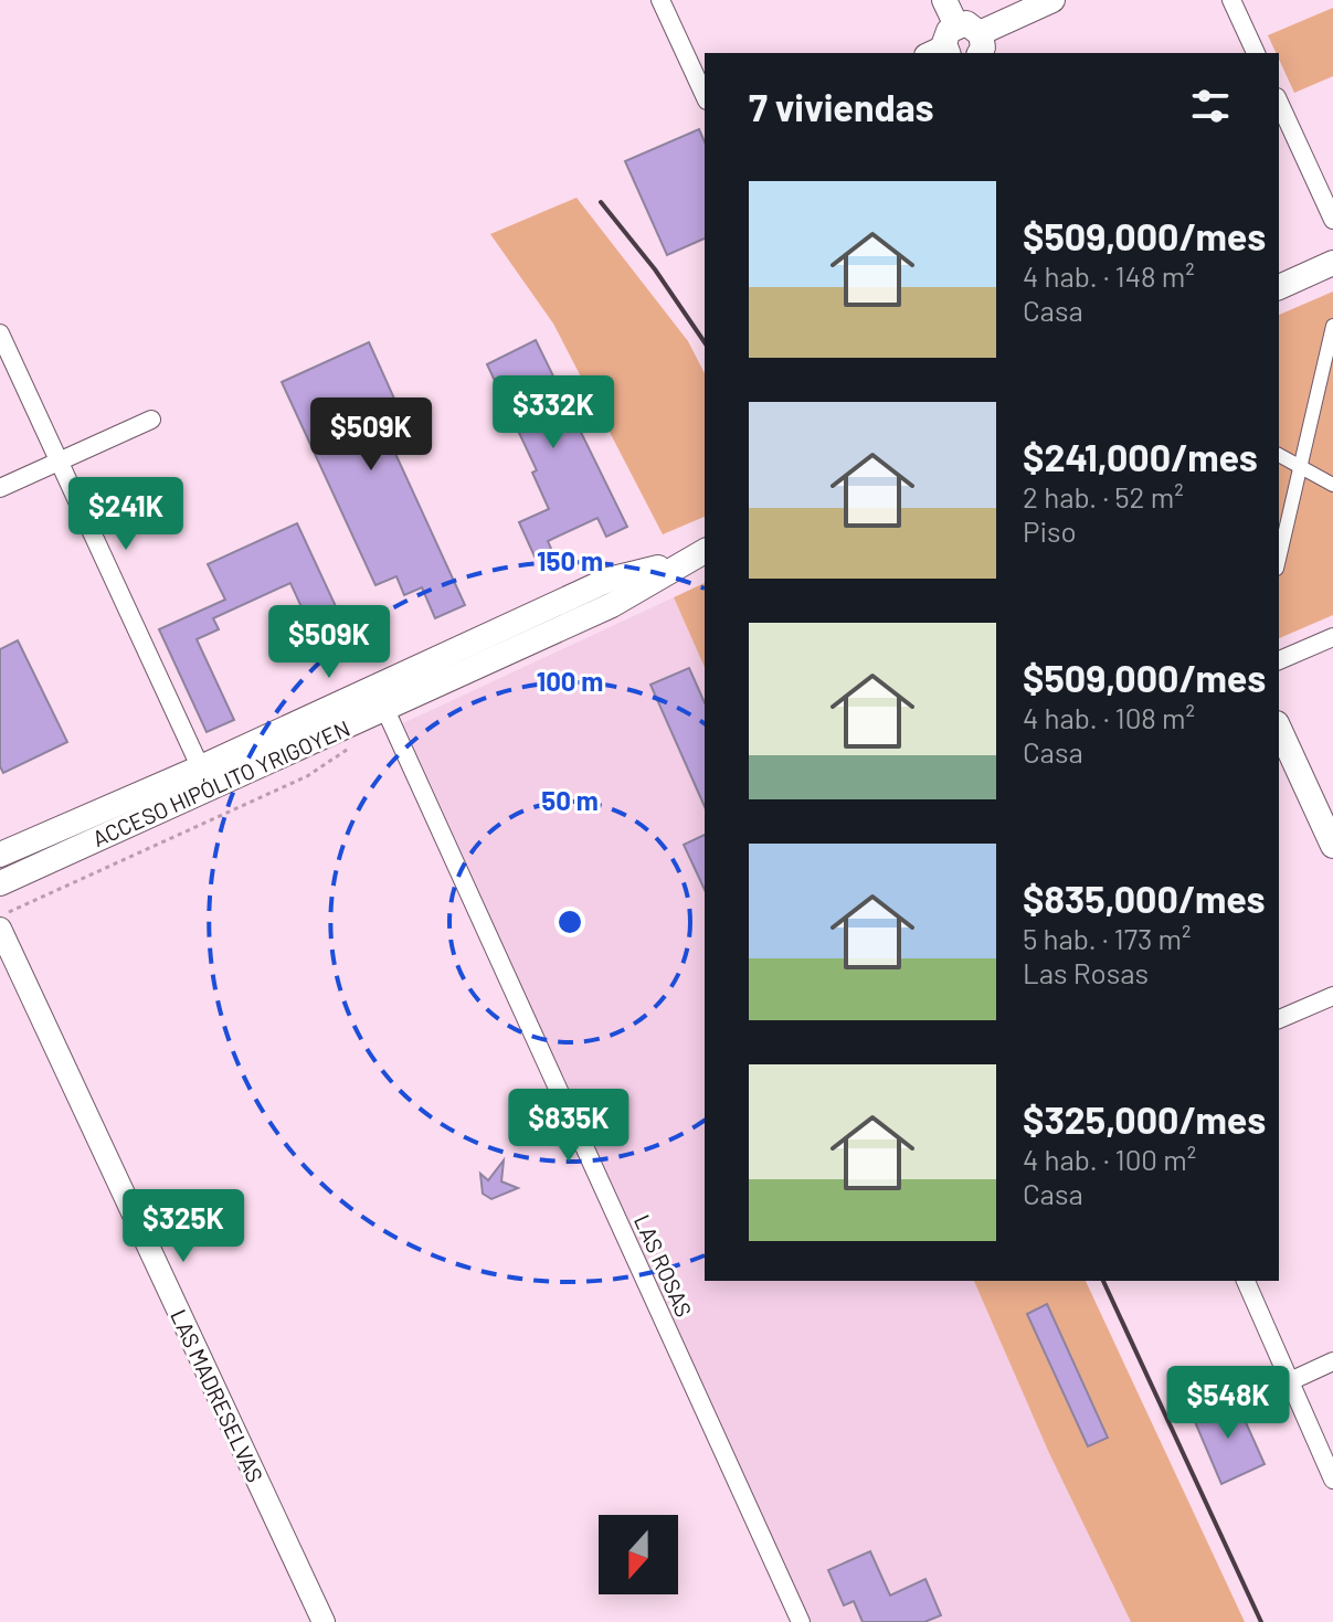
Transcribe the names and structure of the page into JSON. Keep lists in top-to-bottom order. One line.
{"streets":{"main road":["ACCESO HIPÓLITO YRIGOYEN"],"street":["LAS ROSAS","LAS MADRESELVAS"]},"crossings":[["ACCESO HIPÓLITO YRIGOYEN","LAS ROSAS"]],"north":"bottom","page":{"heading":"7 viviendas","list":[{"name":"$509,000/mes","note":"4 hab. · 148 m² · Casa"},{"name":"$241,000/mes","note":"2 hab. · 52 m² · Piso"},{"name":"$509,000/mes","note":"4 hab. · 108 m² · Casa"},{"name":"$835,000/mes","note":"5 hab. · 173 m² · Las Rosas"},{"name":"$325,000/mes","note":"4 hab. · 100 m² · Casa"}],"price":["$332K","$509K","$241K","$509K","$835K","$325K","$548K"]},"rings":["150 m","100 m","50 m"]}
